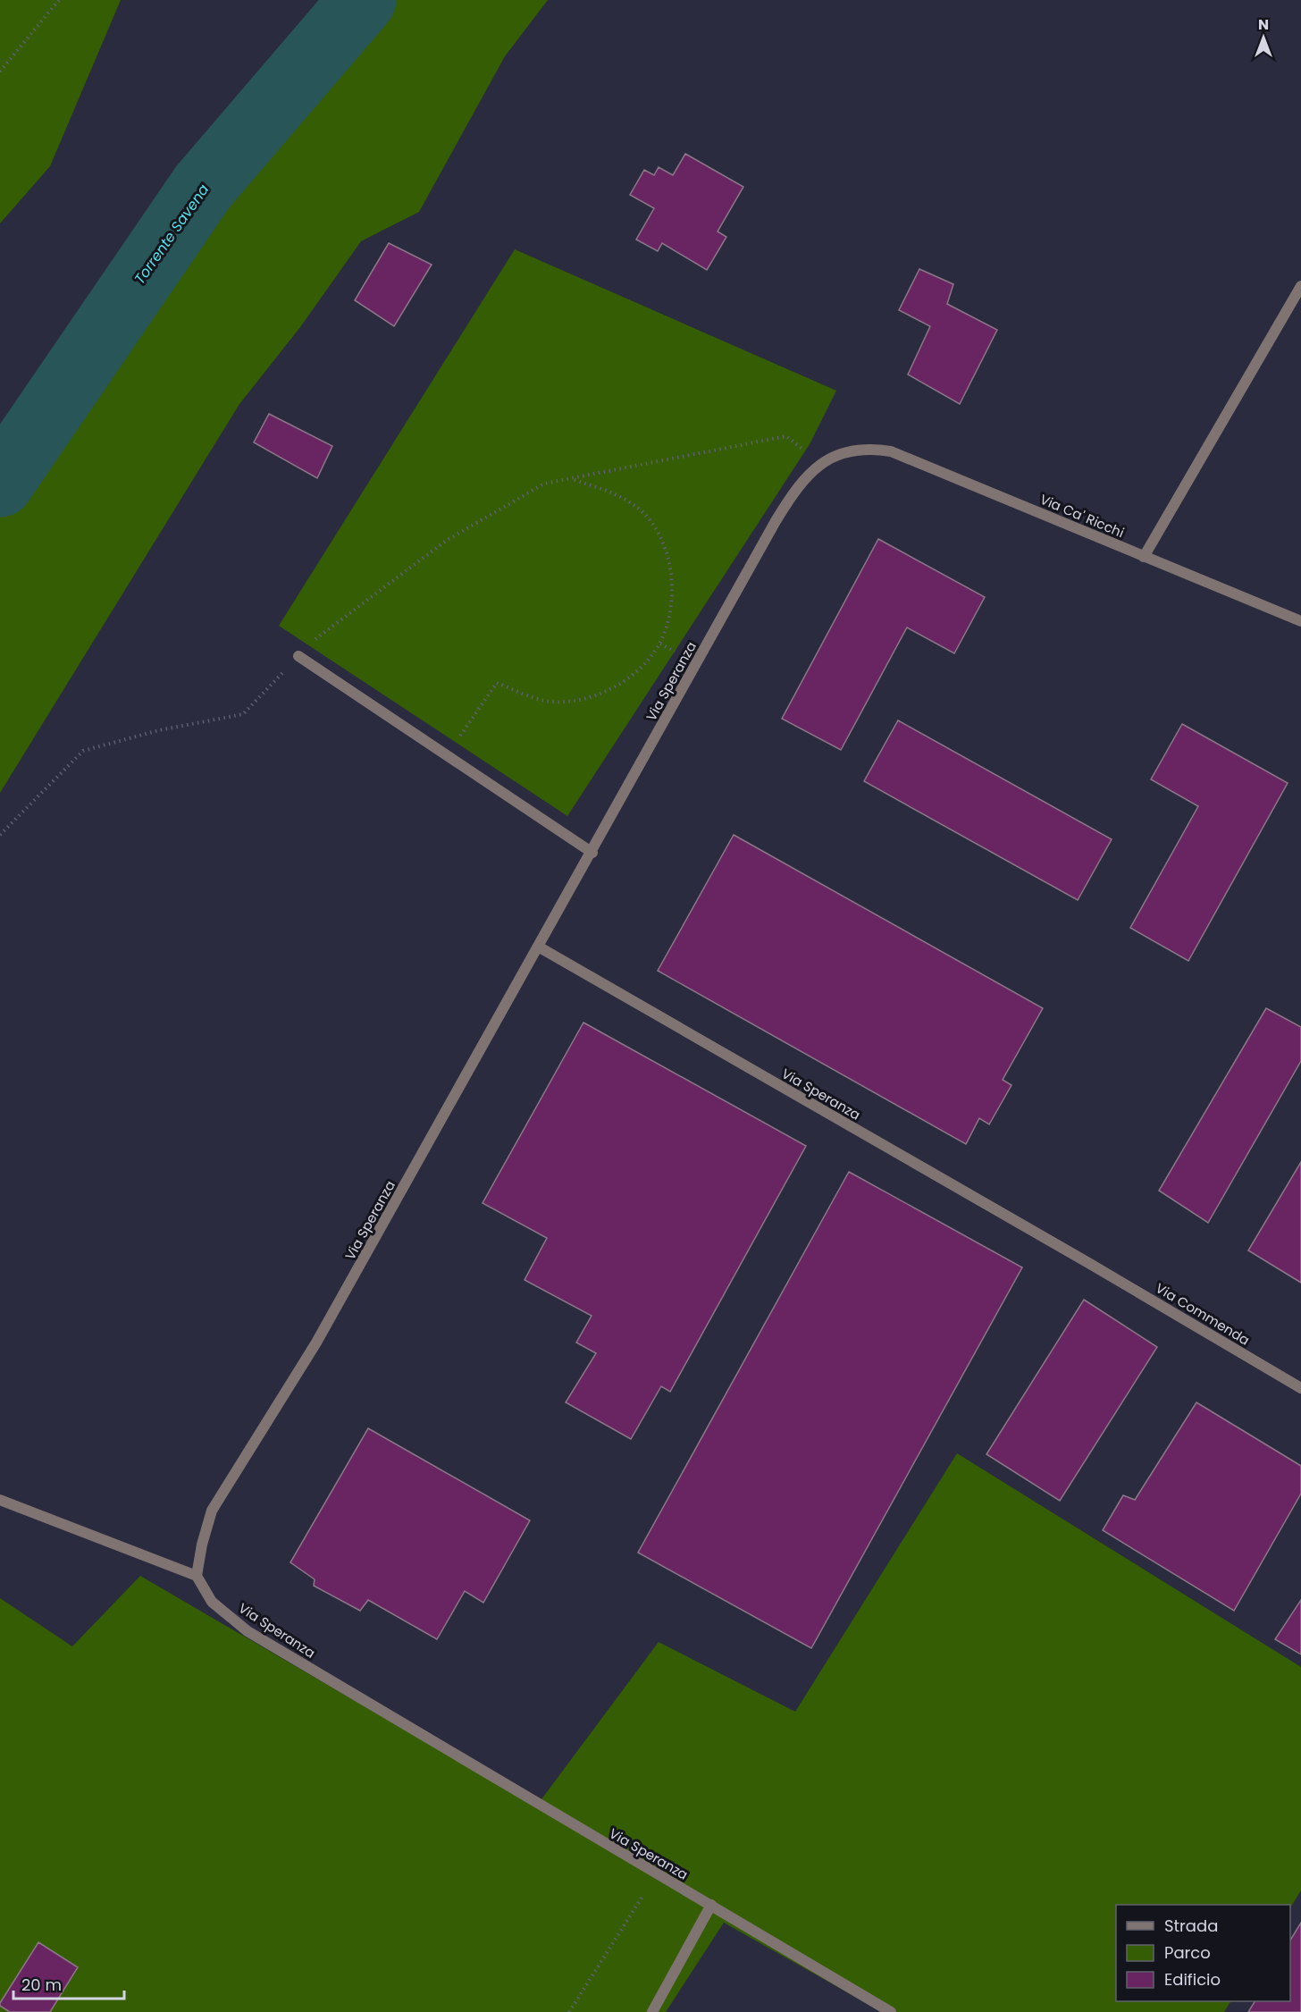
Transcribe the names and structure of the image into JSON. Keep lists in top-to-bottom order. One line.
{"streets":{"street":["Via Ca' Ricchi","Via Speranza","Via Commenda"]},"crossings":[["Via Ca' Ricchi","Via Speranza"],["Via Speranza","Via Commenda"]],"water":["Torrente Savena"],"legend":["Strada","Parco","Edificio"],"scale_bar":"20 m","north":"top"}
